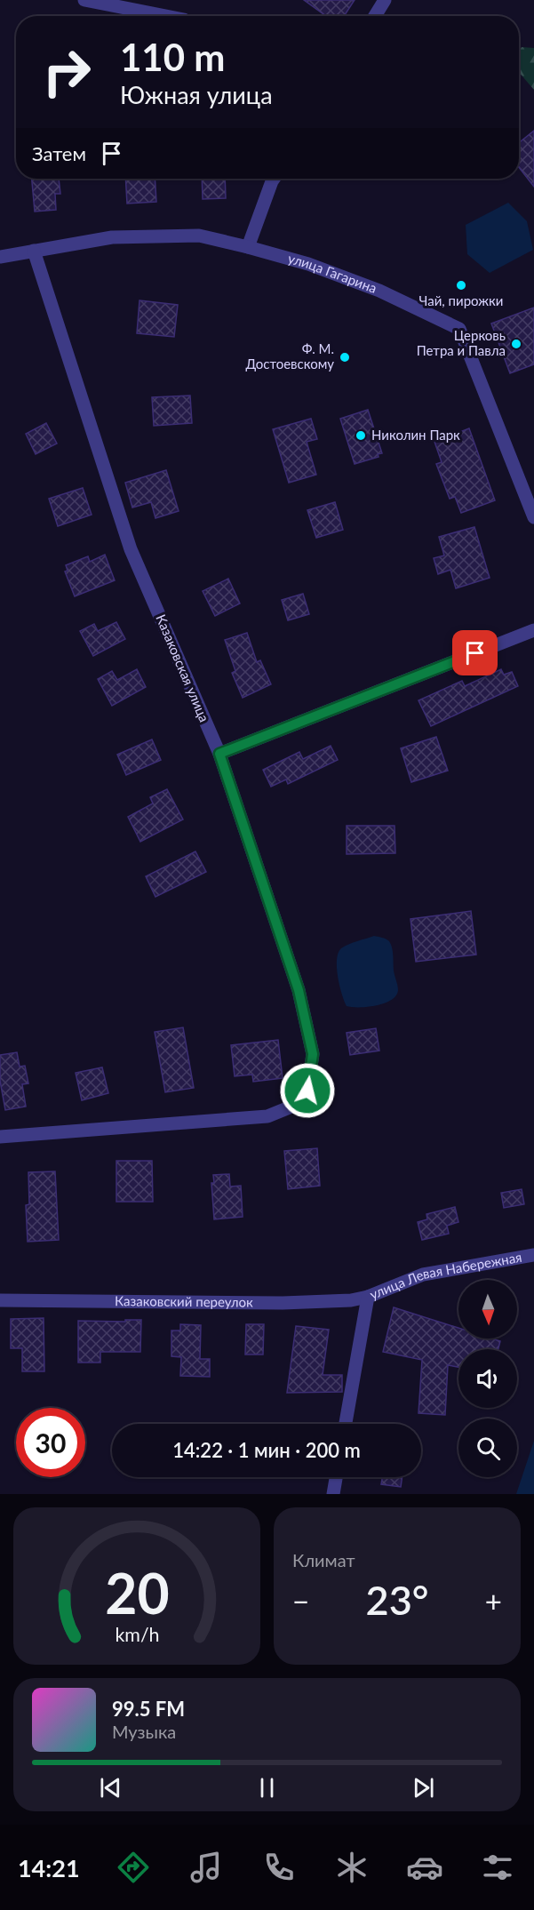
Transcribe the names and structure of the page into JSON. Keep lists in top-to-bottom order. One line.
{"streets":{"street":["улица Гагарина","Казаковская улица","улица Левая Набережная","Казаковский переулок"]},"crossings":[["улица Гагарина","Казаковская улица"],["улица Левая Набережная","Казаковский переулок"]],"places":["Чай, пирожки","Церковь Петра и Павла","Ф. М. Достоевскому","Николин Парк"],"north":"bottom","page":{"turn":["110 m","Южная улица"],"then":"Затем","limit":"30","trip":"14:22 · 1 мин · 200 m","tile":"Климат","heat":["−","23°","+"],"song":["99.5 FM","Музыка"],"tabs":"14:21","gauge":["20","km/h"]}}
